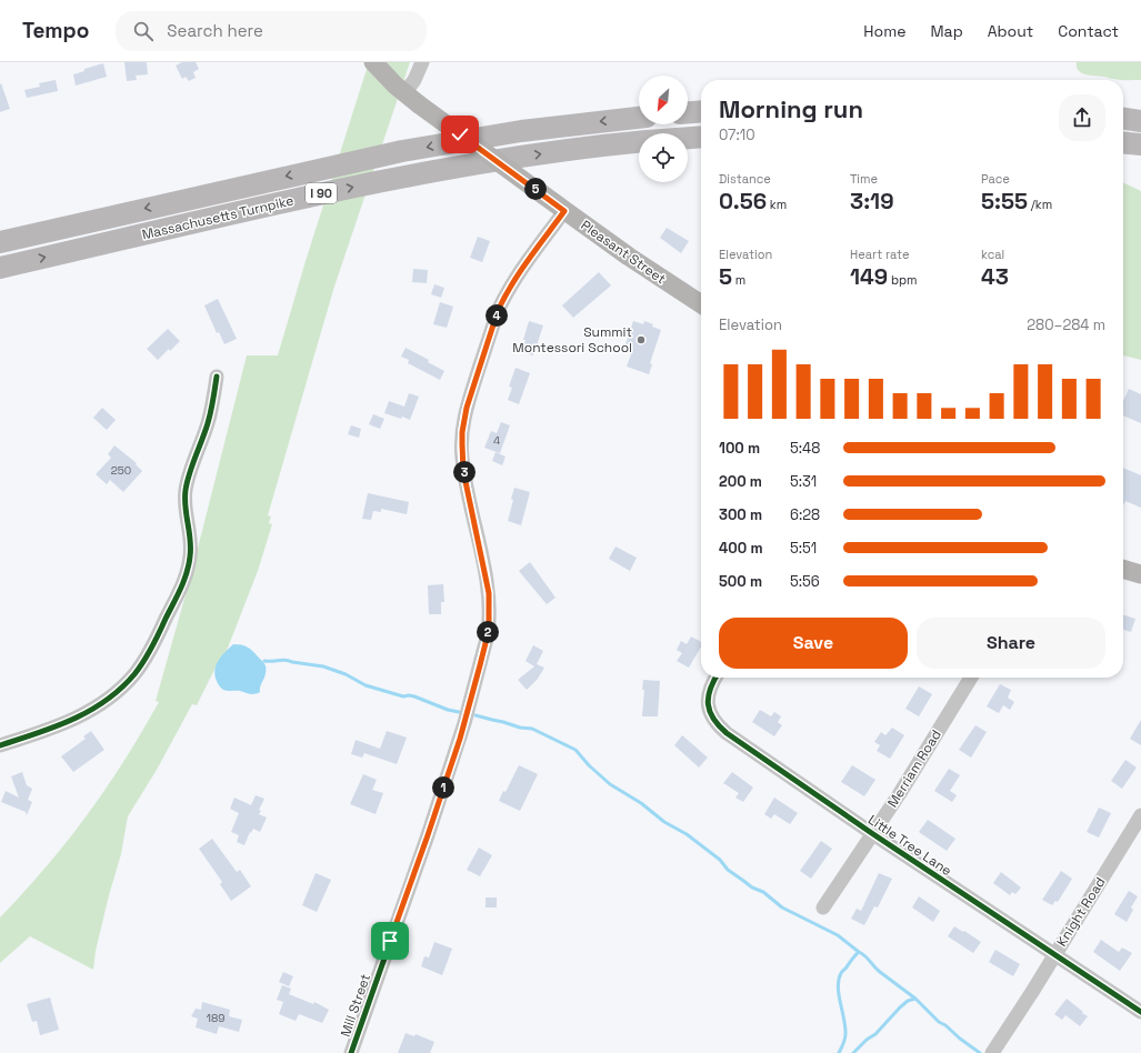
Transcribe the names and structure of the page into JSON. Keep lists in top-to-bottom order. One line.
{"streets":{"highway":["I 90","Massachusetts Turnpike"],"main road":["Pleasant Street"],"street":["Merriam Road","Little Tree Lane","Knight Road","Mill Street"]},"crossings":[["Pleasant Street","Mill Street"],["Merriam Road","Little Tree Lane"],["Little Tree Lane","Knight Road"]],"places":["Summit Montessori School"],"house_numbers":["4","250","189"],"north":"bottom left","page":{"header":"Tempo","search":"Search here","nav":["Home","Map","About","Contact"],"heading":["Morning run","07:10"],"stats":[["Distance","0.56 km"],["Time","3:19"],["Pace","5:55 /km"],["Elevation","5 m"],["Heart rate","149 bpm"],["kcal","43"]],"pins":["5","4","3","2","1"],"chart":["Elevation","280–284 m"],"list":[{"name":"100 m","note":"5:48"},{"name":"200 m","note":"5:31"},{"name":"300 m","note":"6:28"},{"name":"400 m","note":"5:51"},{"name":"500 m","note":"5:56"}],"buttons":["Save","Share"]}}
